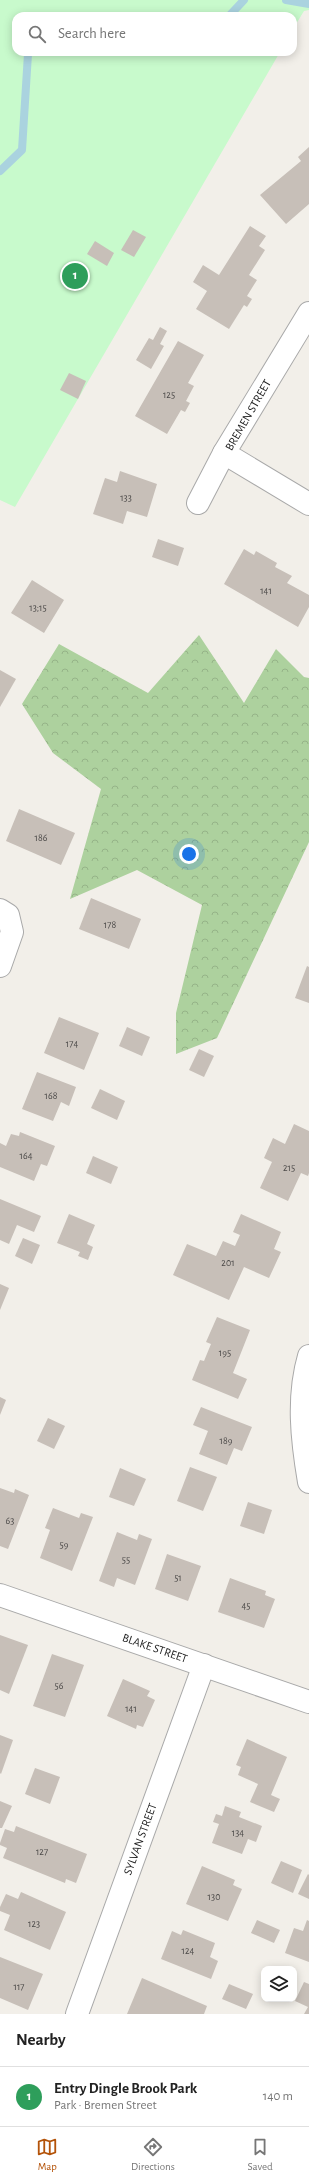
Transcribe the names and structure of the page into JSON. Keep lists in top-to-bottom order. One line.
{"streets":{"street":["BREMEN STREET","BLAKE STREET","SYLVAN STREET"]},"crossings":[["BLAKE STREET","SYLVAN STREET"]],"house_numbers":["125","133","141","13;15","186","178","174","168","164","215","201","195","189","63","59","55","51","45","56","141","134","127","130","123","124","117"],"page":{"search":"Search here","pins":"1","heading":"Nearby","list":[{"mark":"1","name":"Entry Dingle Brook Park","note":"Park · Bremen Street","value":"140 m"}],"nav":["Map","Directions","Saved"]}}
